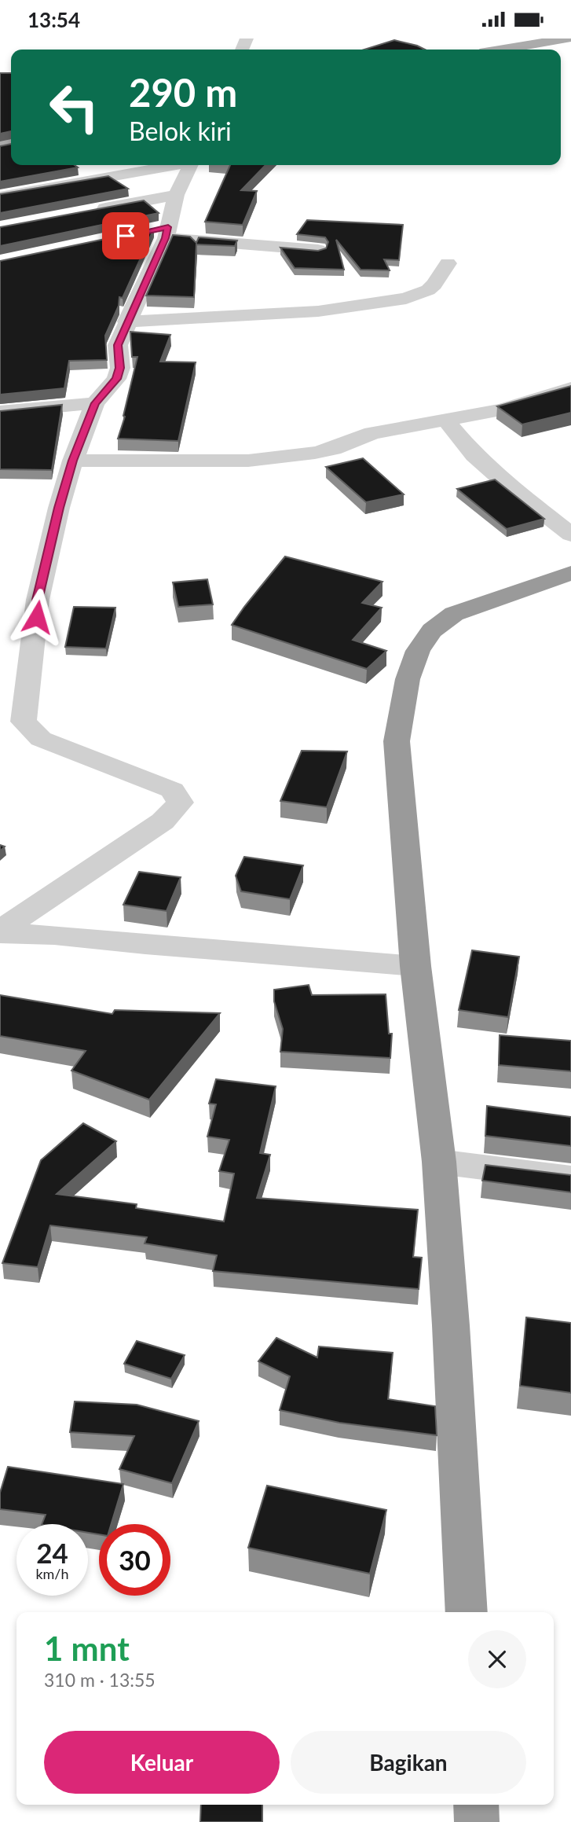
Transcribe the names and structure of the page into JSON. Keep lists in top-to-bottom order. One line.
{"page":{"status":"13:54","turn":["290 m","Belok kiri"],"speed":"24 km/h","limit":"30","heading":["1 mnt","310 m · 13:55"],"buttons":["Keluar","Bagikan"]}}
